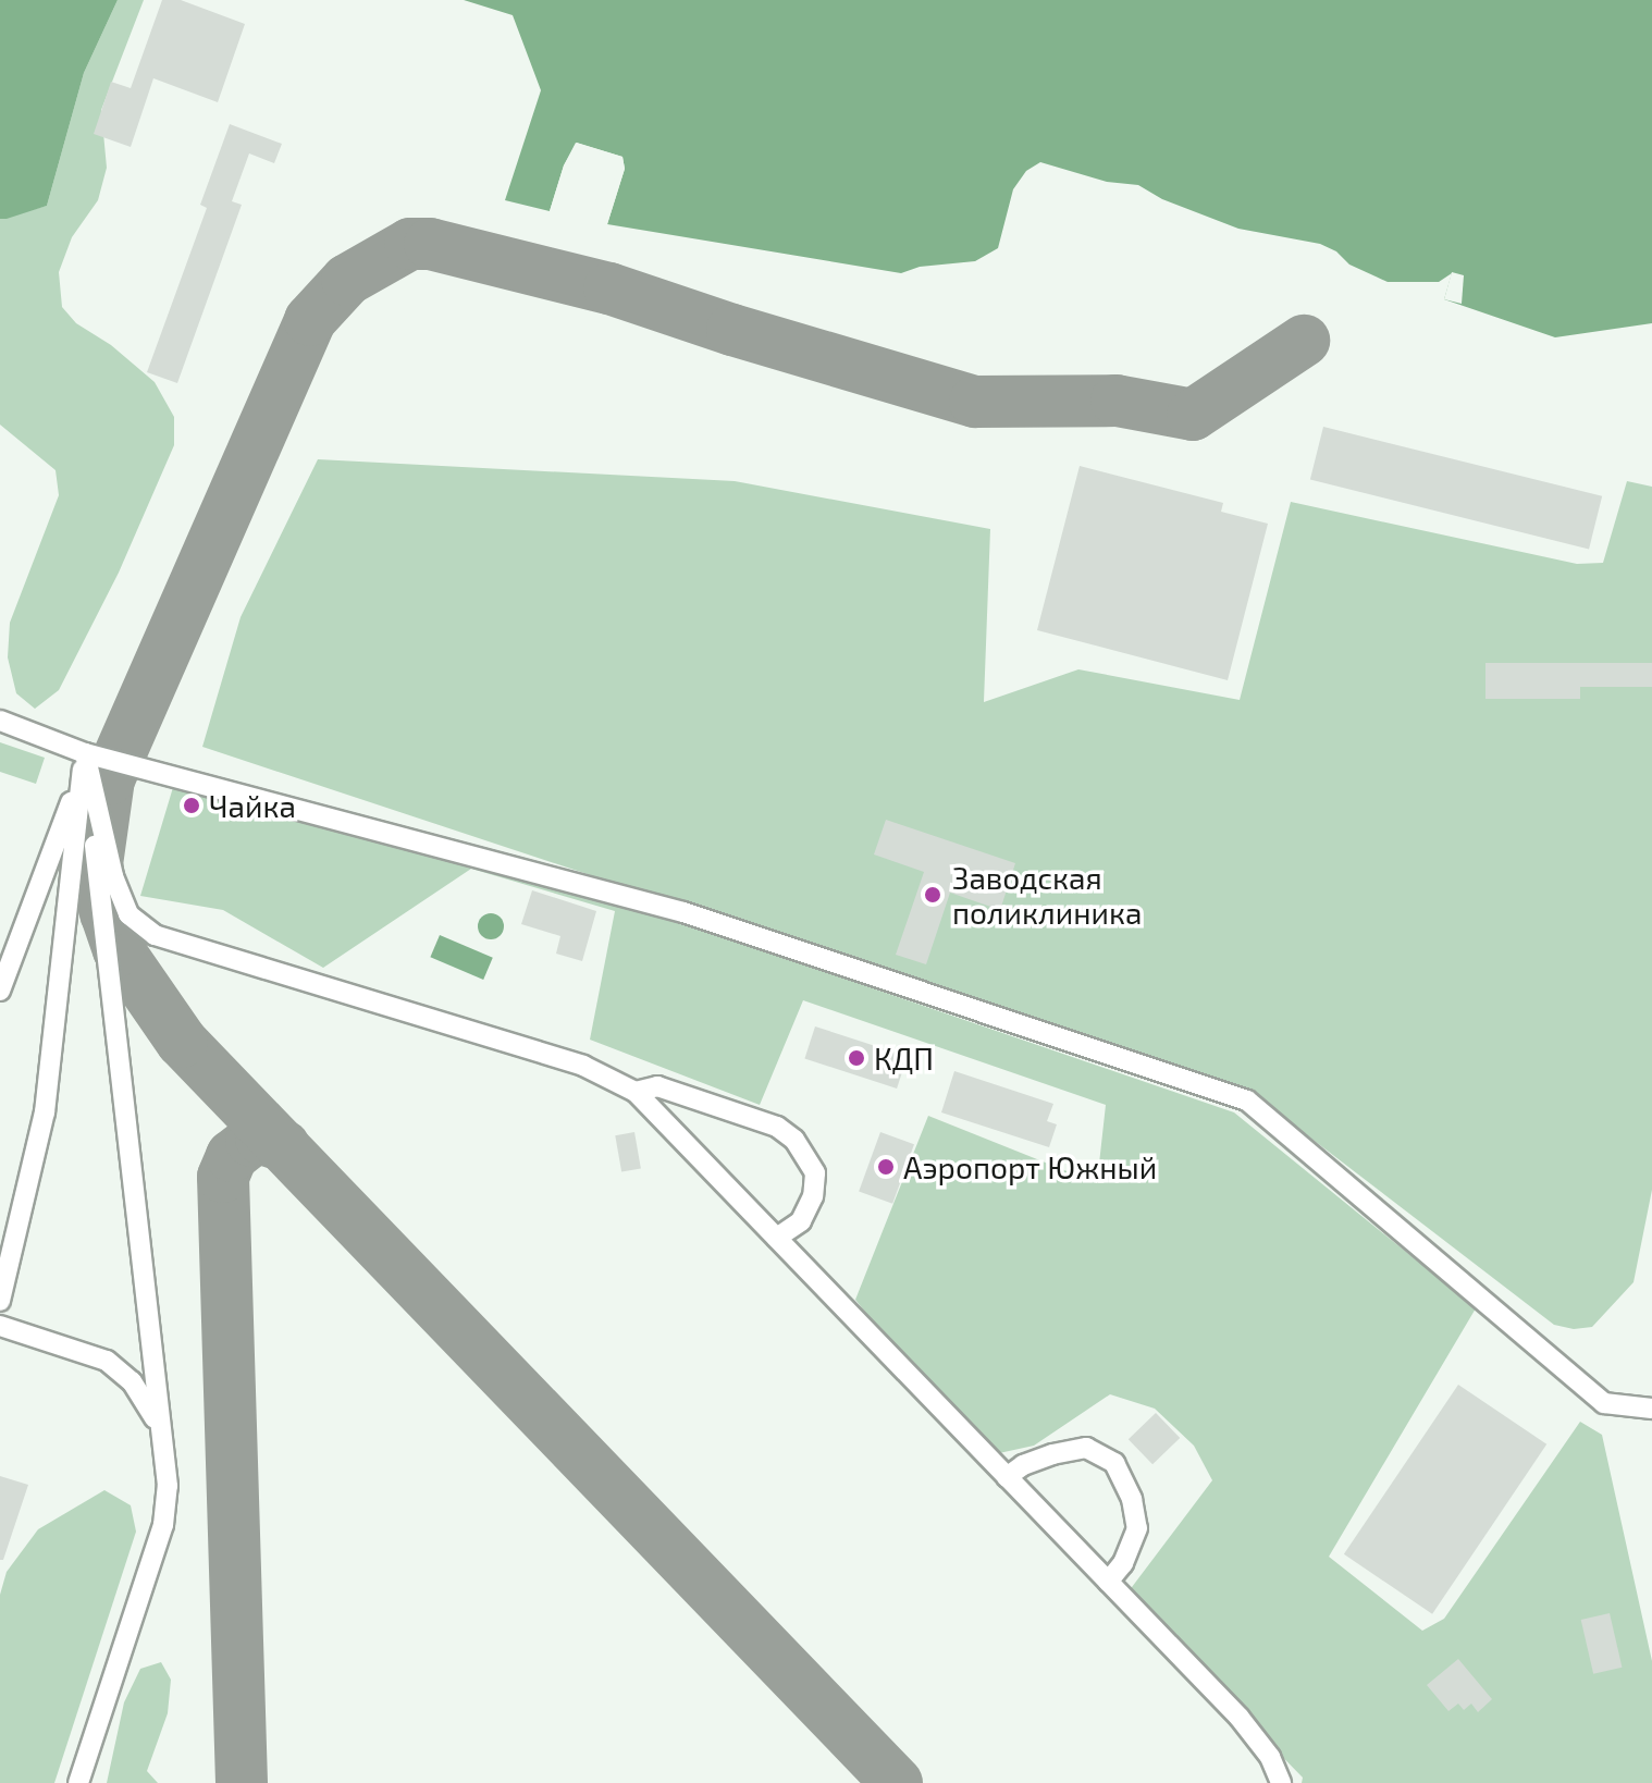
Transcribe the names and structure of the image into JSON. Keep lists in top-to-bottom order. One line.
{"places":["Чайка","Заводская поликлиника","КДП","Аэропорт Южный"]}
